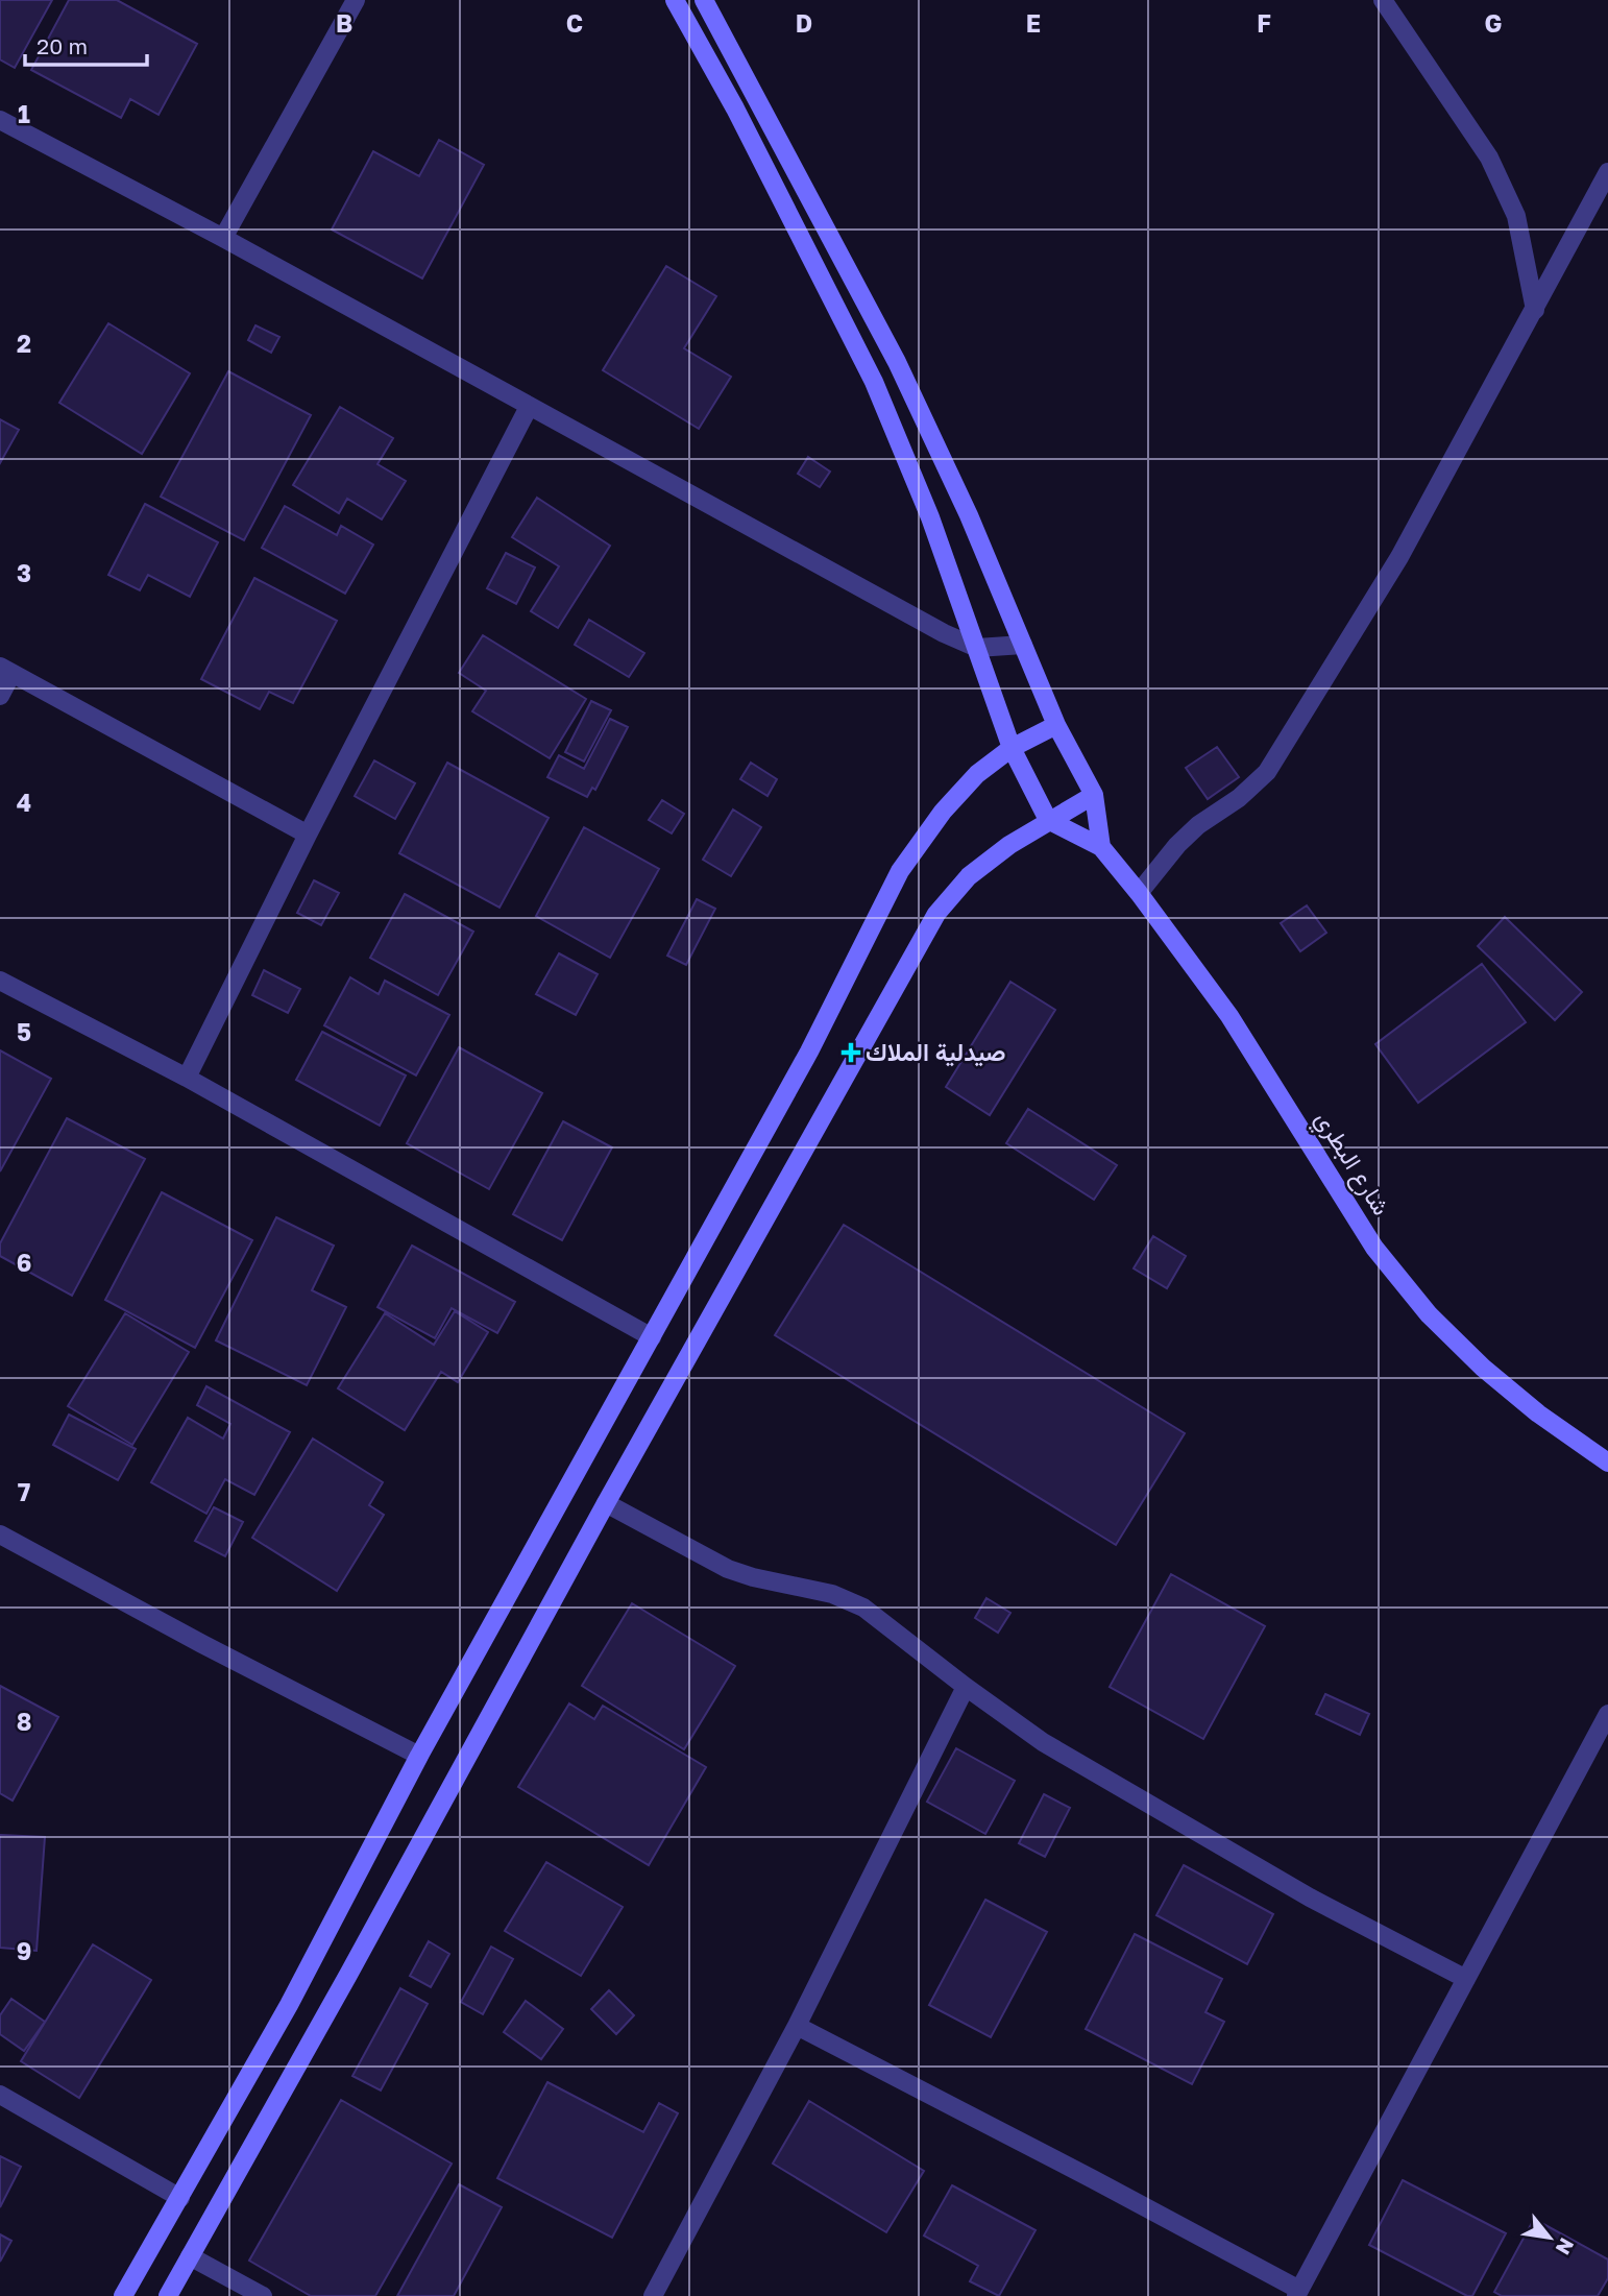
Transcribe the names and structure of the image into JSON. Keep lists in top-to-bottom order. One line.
{"streets":{"main road":["شارع البطري"]},"places":{"health":["صيدلية الملاك"]},"scale_bar":"20 m","north":"bottom right","grid":{"columns":["B","C","D","E","F","G"],"rows":["1","2","3","4","5","6","7","8","9"]}}
